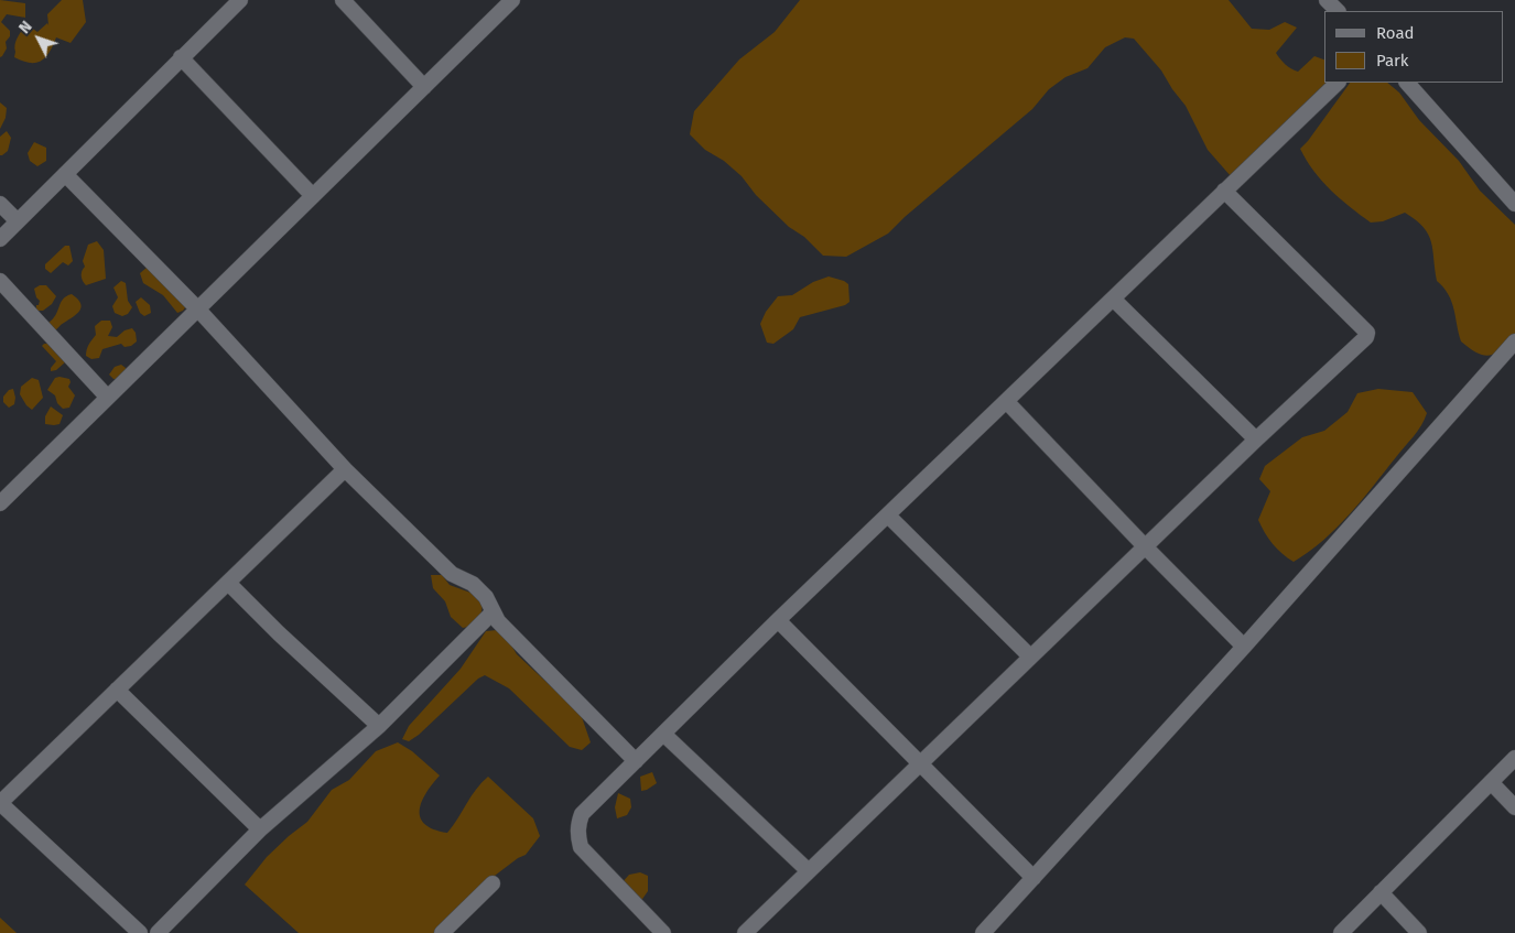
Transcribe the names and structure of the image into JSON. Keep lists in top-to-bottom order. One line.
{"legend":["Road","Park"],"north":"top left"}
